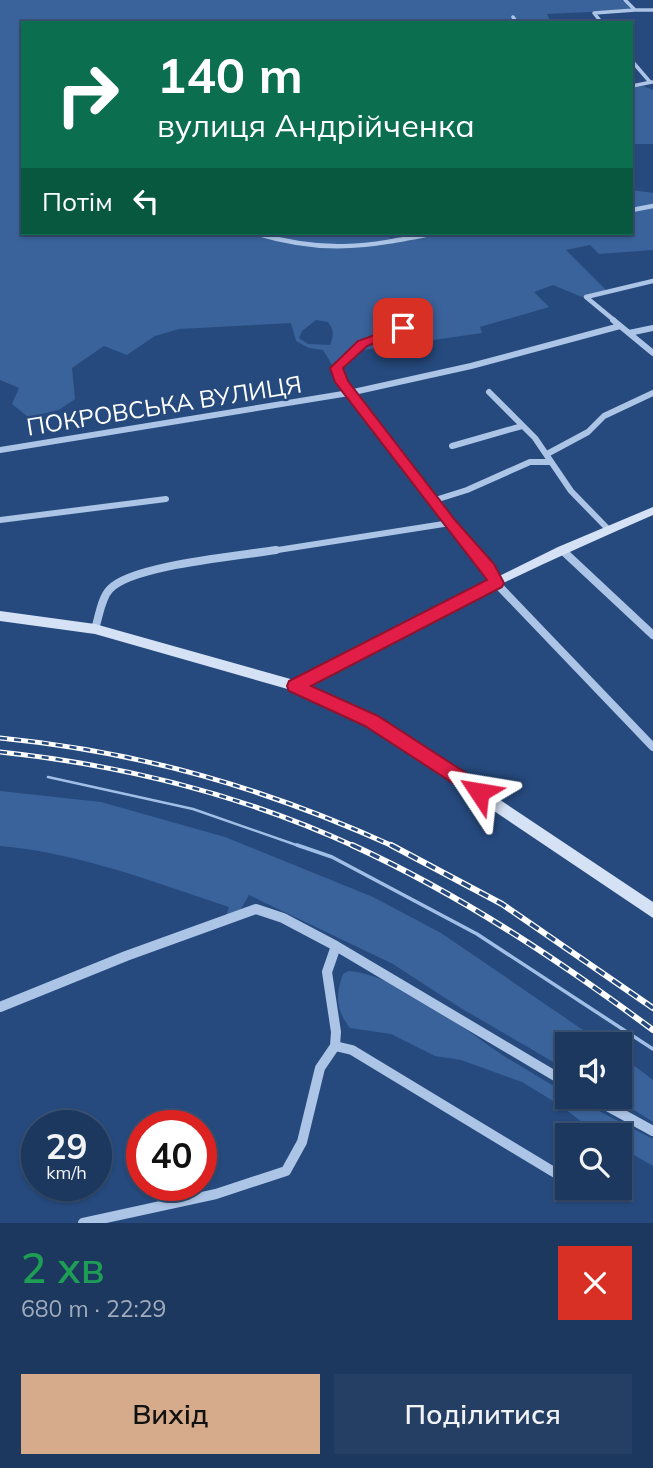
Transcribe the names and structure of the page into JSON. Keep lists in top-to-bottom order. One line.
{"streets":{"street":["ПОКРОВСЬКА ВУЛИЦЯ"]},"page":{"turn":["140 m","вулиця Андрійченка"],"then":"Потім","speed":"29 km/h","limit":"40","heading":["2 хв","680 m · 22:29"],"buttons":["Вихід","Поділитися"]}}
